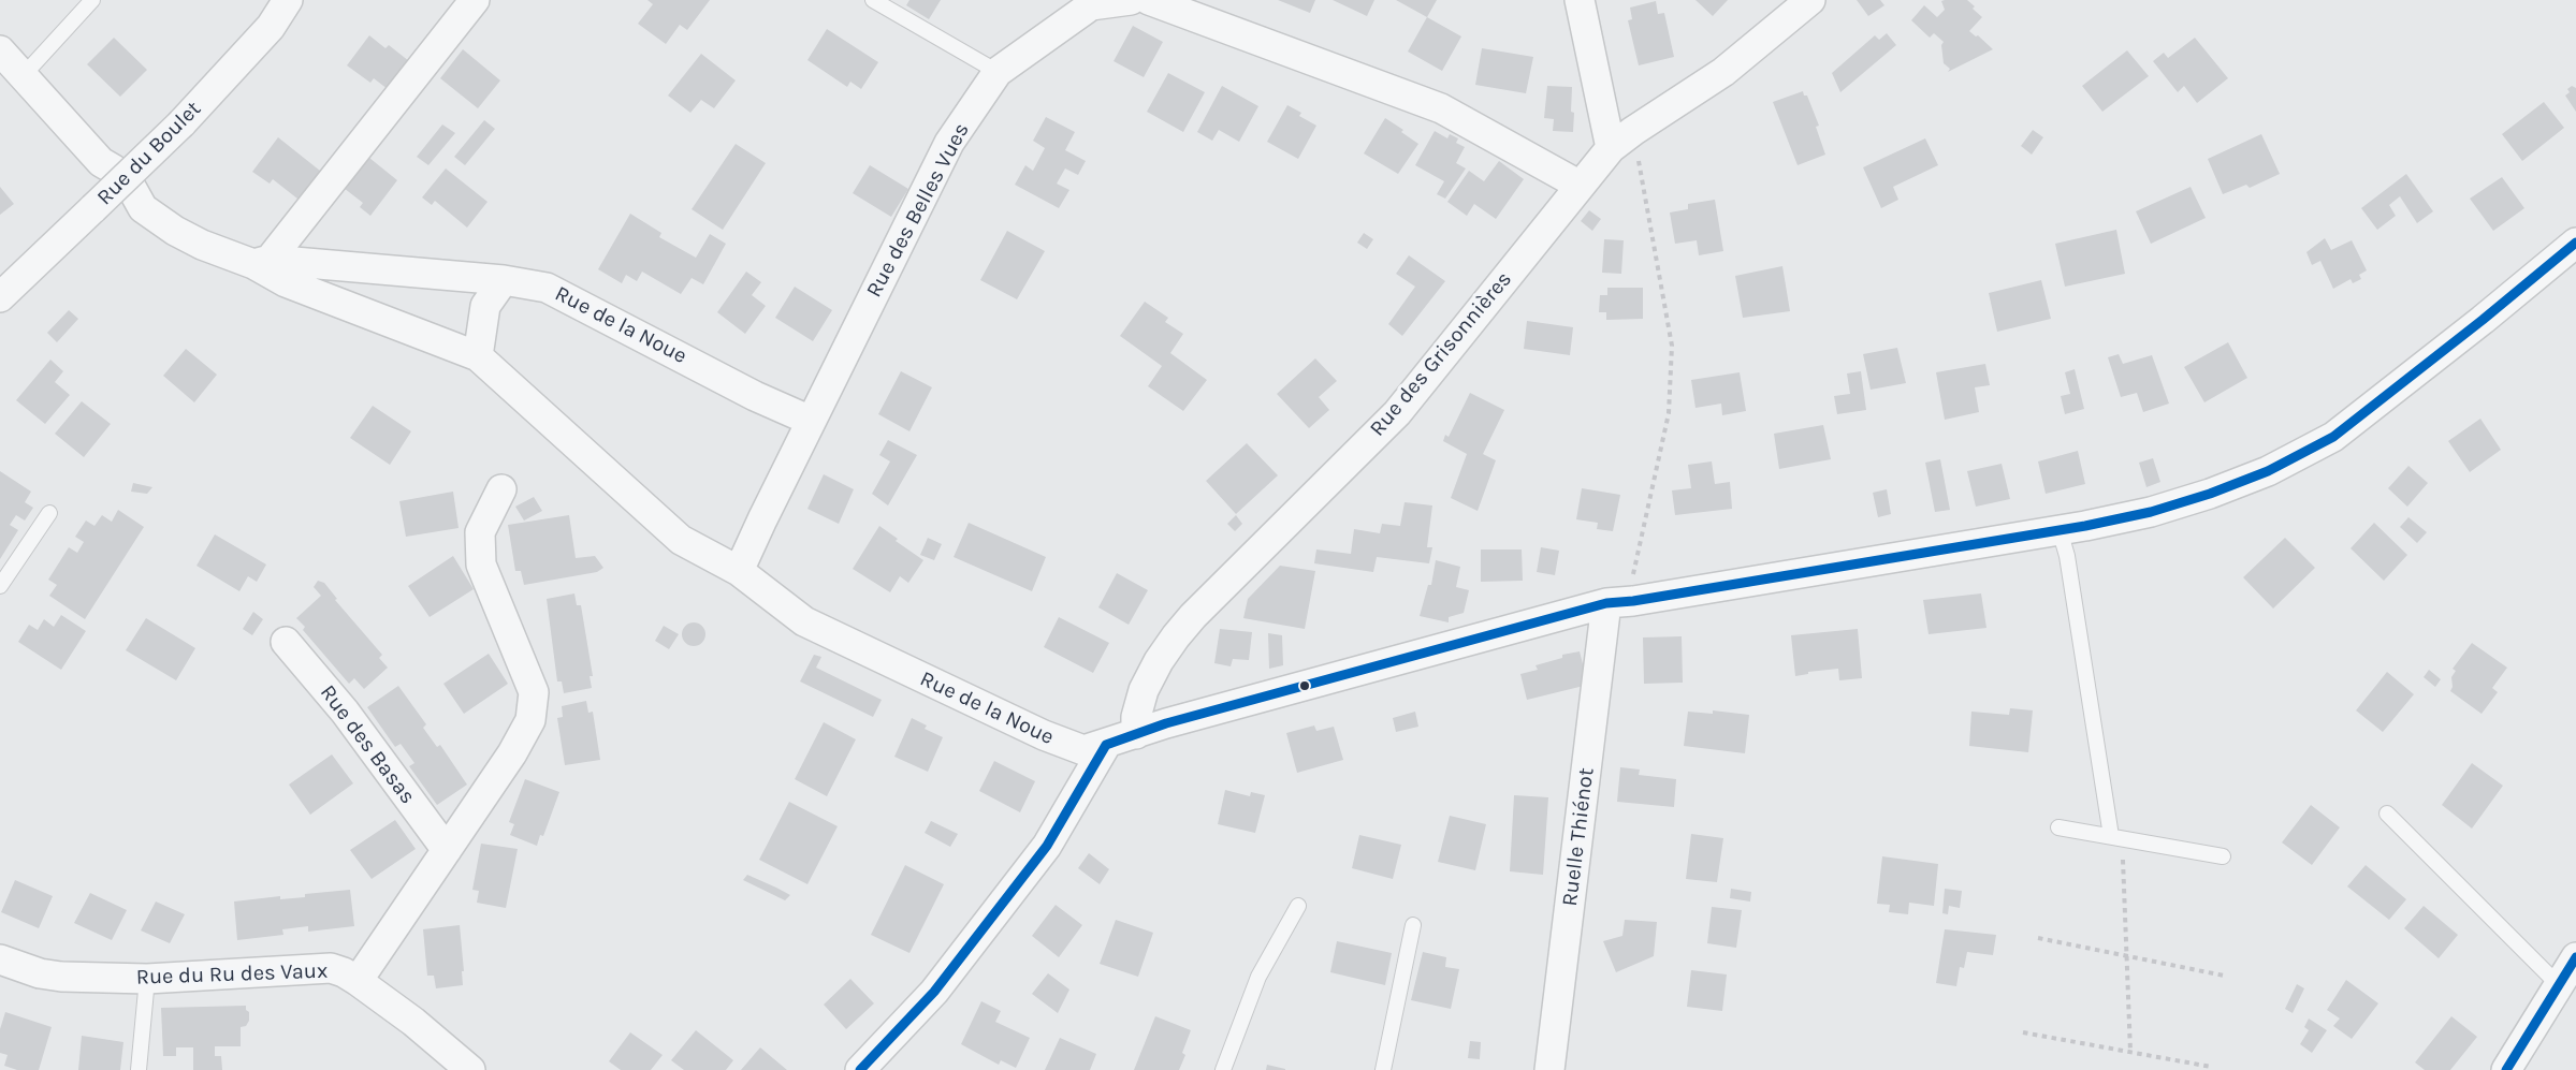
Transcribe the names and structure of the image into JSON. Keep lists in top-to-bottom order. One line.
{"streets":{"street":["Rue du Boulet","Rue des Belles Vues","Rue de la Noue","Rue des Grisonnières","Rue des Basas","Ruelle Thiénot","Rue du Ru des Vaux"]},"crossings":[["Rue des Belles Vues","Rue de la Noue"],["Rue de la Noue","Rue des Grisonnières"],["Rue de la Noue","Ruelle Thiénot"]]}
